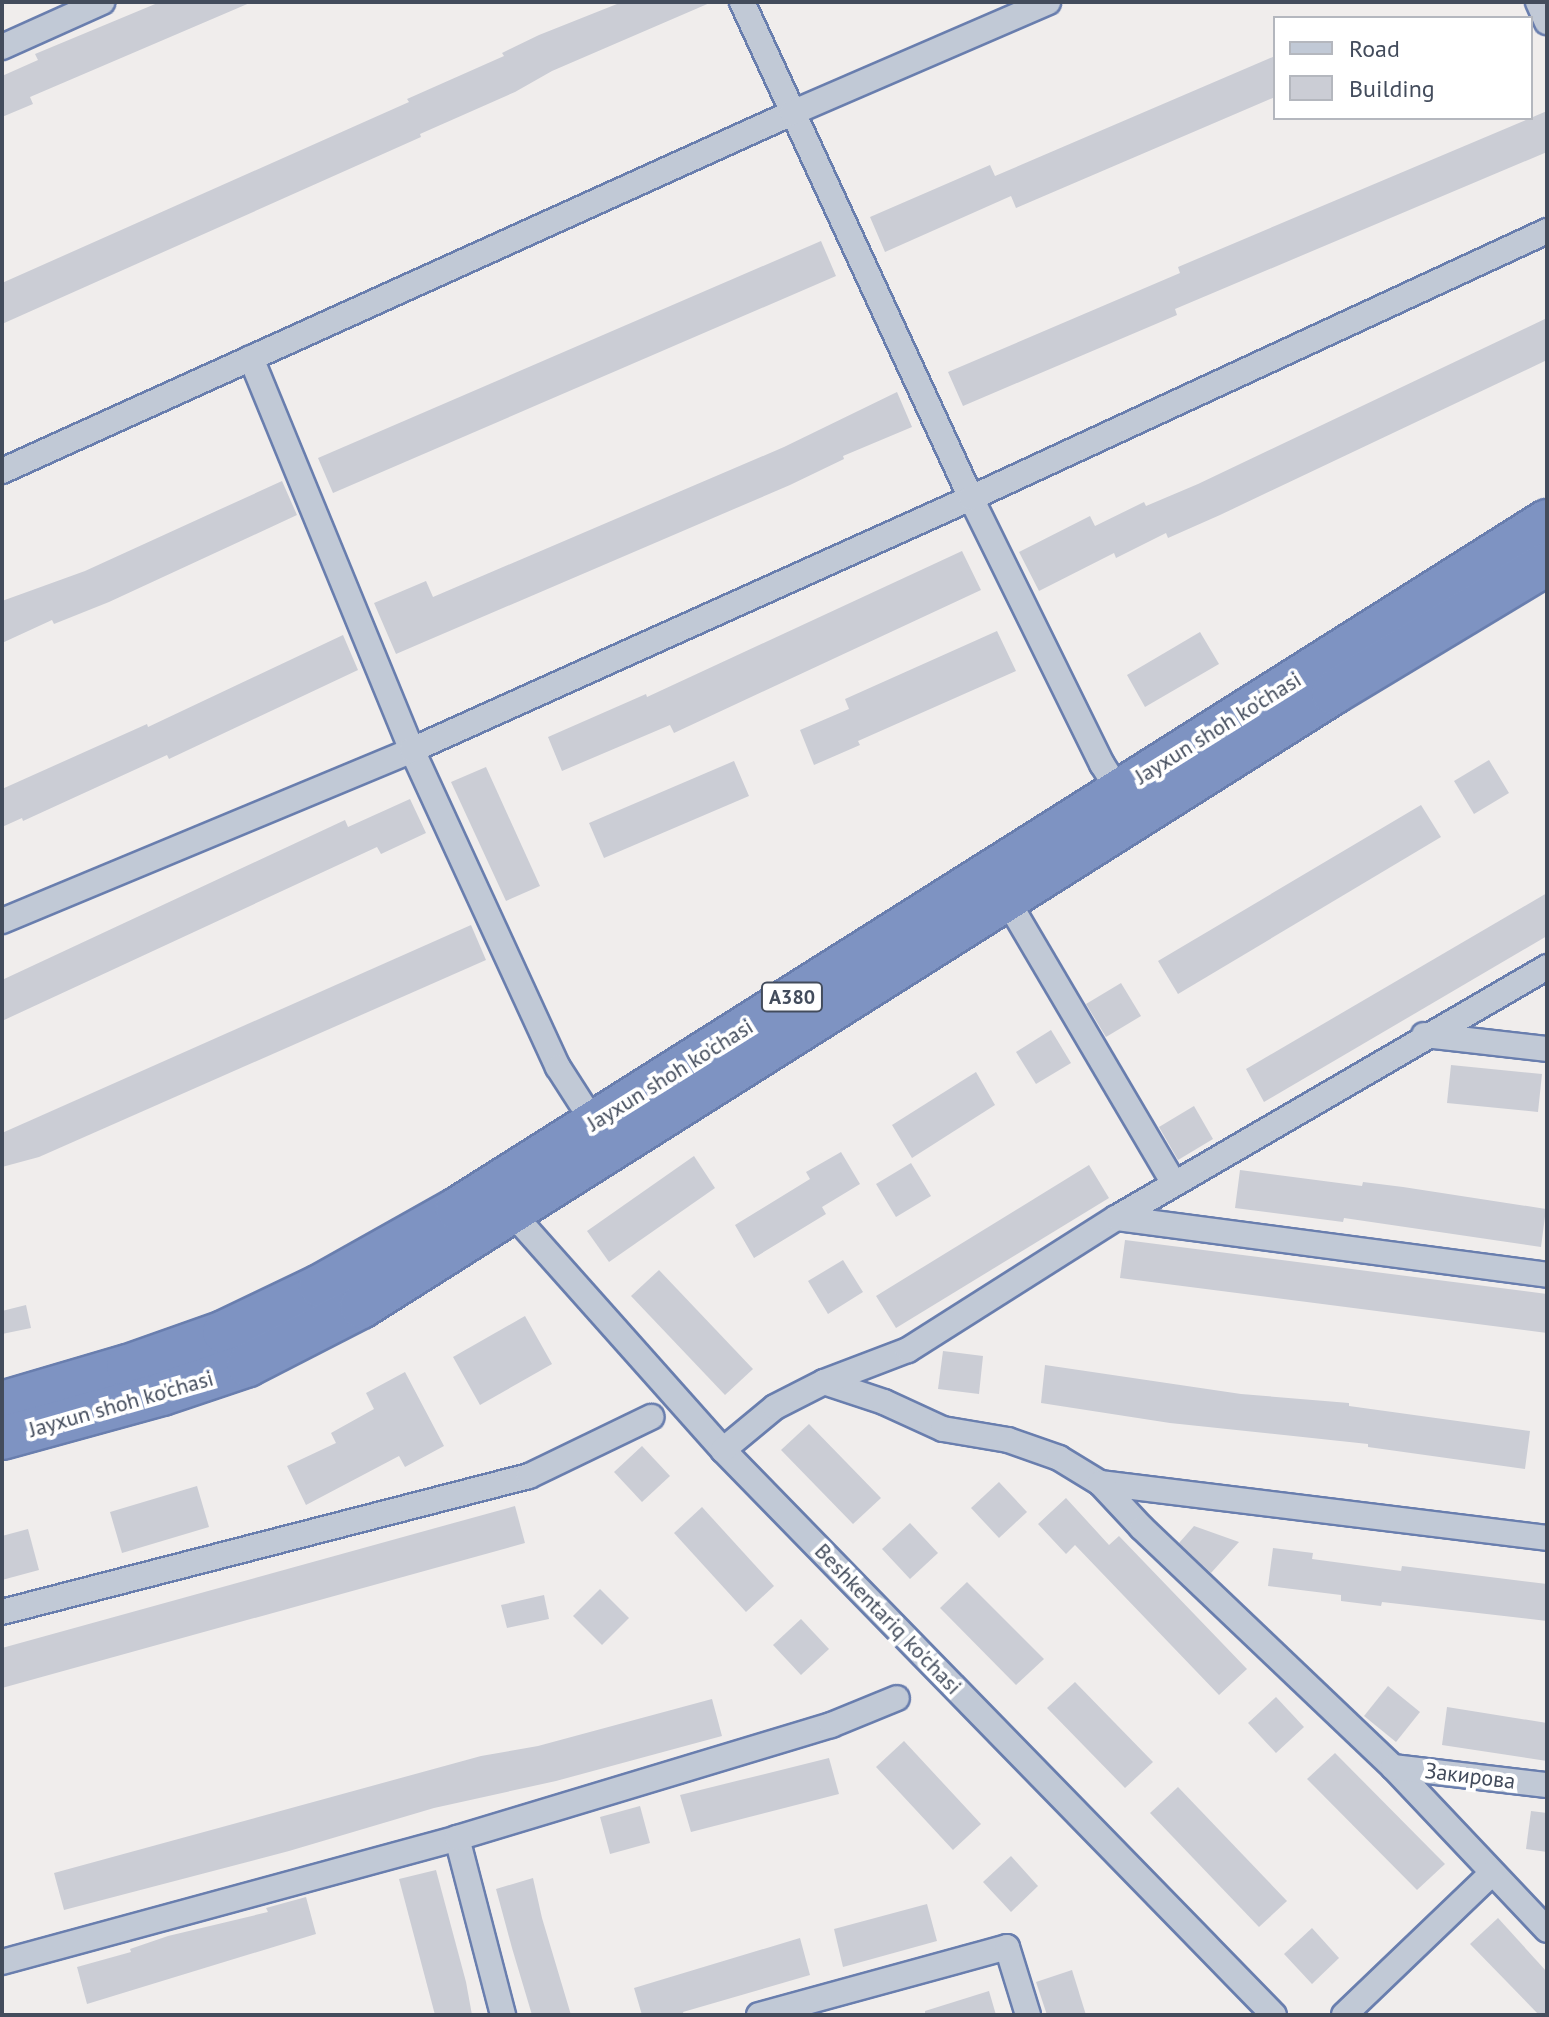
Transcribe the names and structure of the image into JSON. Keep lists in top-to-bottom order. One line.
{"streets":{"highway":["Jayxun shoh ko'chasi","A380"],"street":["Beshkentariq ko'chasi","Закирова"]},"crossings":[["Jayxun shoh ko'chasi","Beshkentariq ko'chasi"]],"legend":["Road","Building"]}
